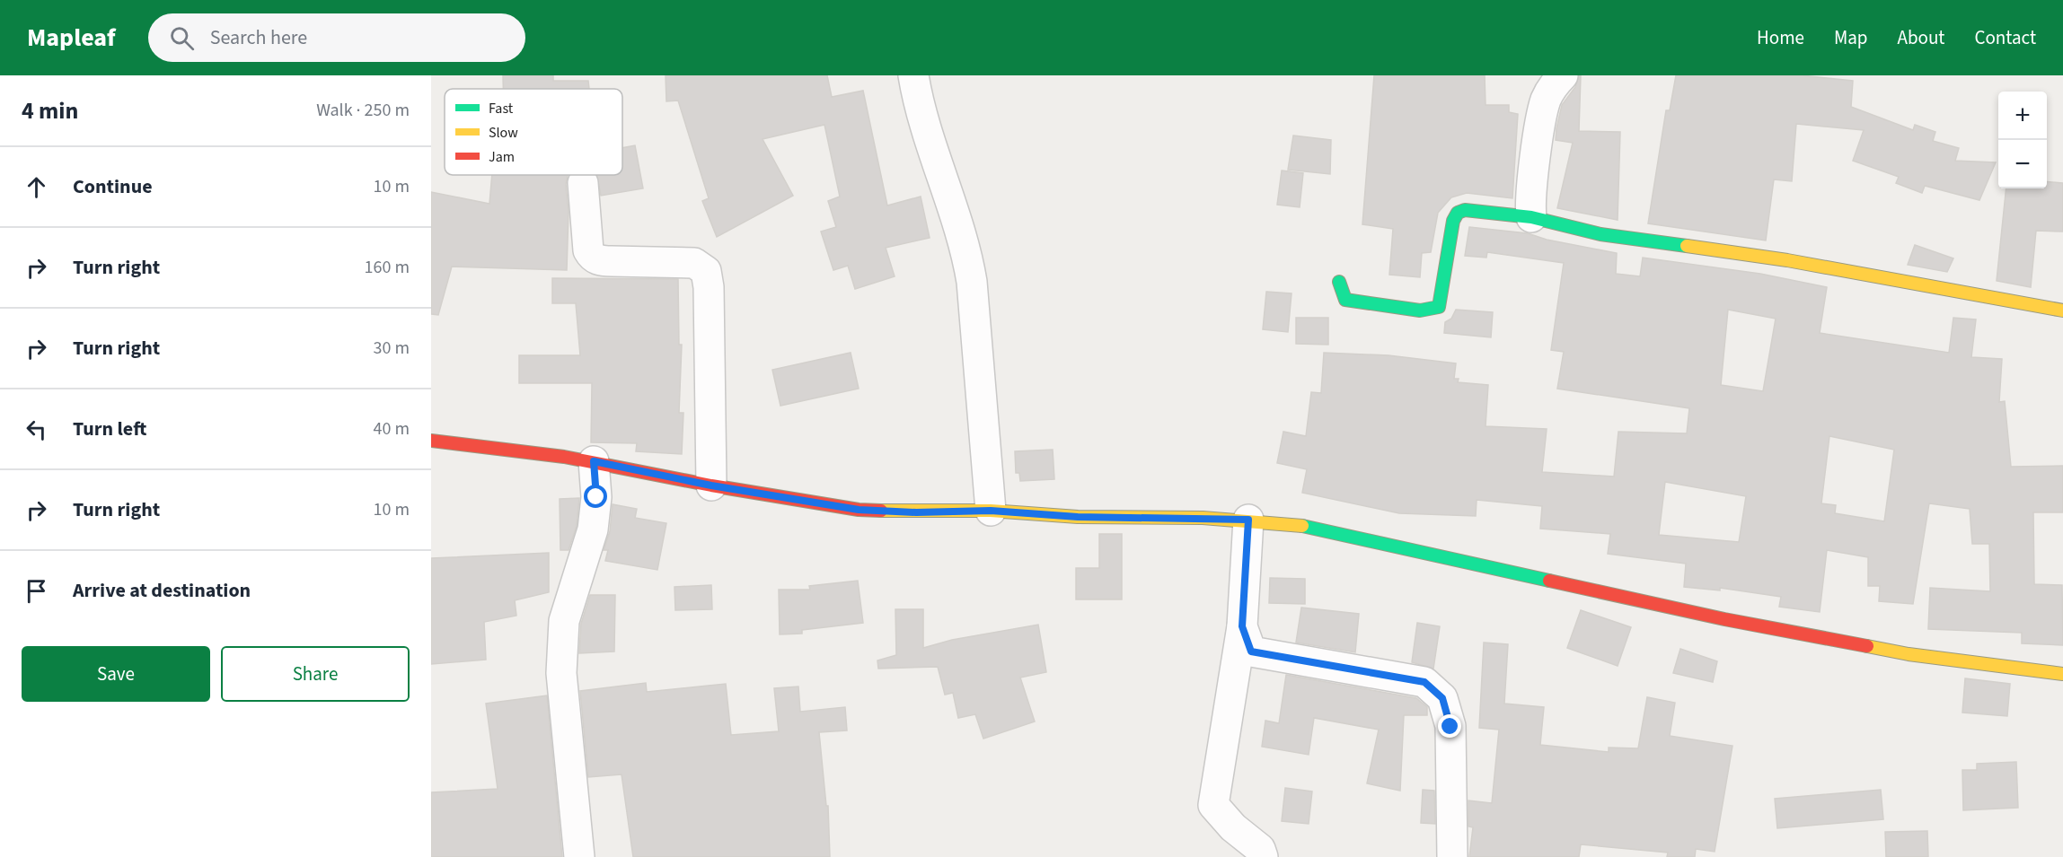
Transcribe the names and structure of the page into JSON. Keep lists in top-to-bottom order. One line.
{"legend":["Fast","Slow","Jam"],"page":{"header":"Mapleaf","search":"Search here","nav":["Home","Map","About","Contact"],"heading":["4 min","Walk · 250 m"],"map_buttons":["+","−"],"list":[["Continue","10 m"],["Turn right","160 m"],["Turn right","30 m"],["Turn left","40 m"],["Turn right","10 m"],"Arrive at destination"],"buttons":["Save","Share"]}}
